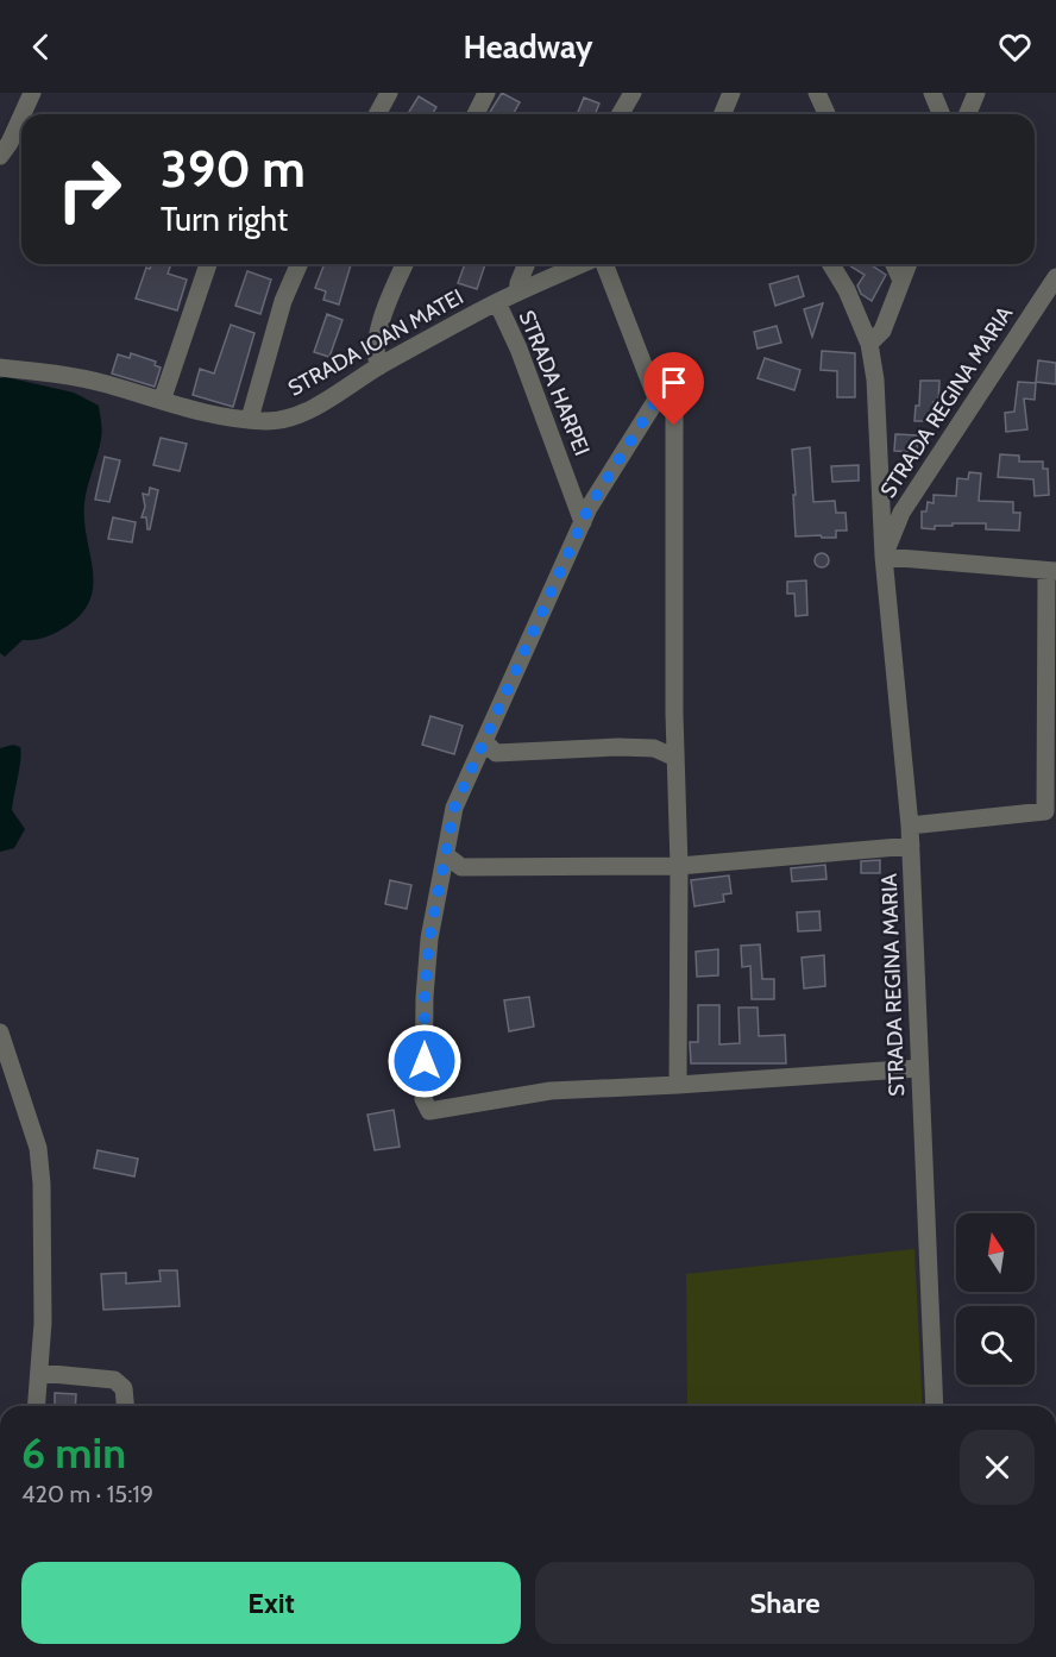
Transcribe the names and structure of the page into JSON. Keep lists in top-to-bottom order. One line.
{"streets":{"street":["STRADA IOAN MATEI","STRADA HARPEI","STRADA REGINA MARIA"]},"crossings":[["STRADA IOAN MATEI","STRADA HARPEI"]],"north":"top","page":{"header":"Headway","turn":["390 m","Turn right"],"heading":["6 min","420 m · 15:19"],"buttons":["Exit","Share"]}}
